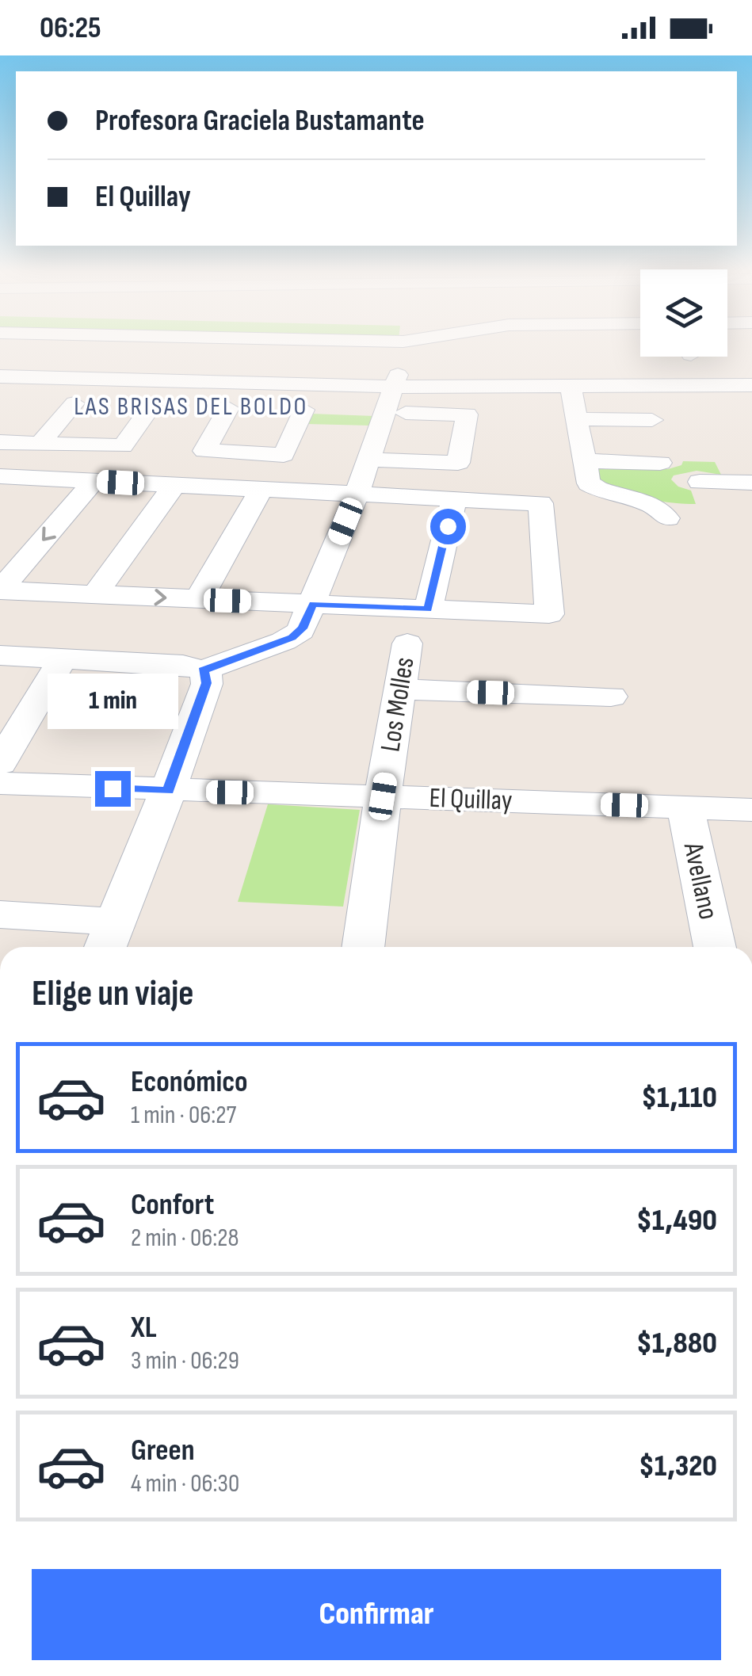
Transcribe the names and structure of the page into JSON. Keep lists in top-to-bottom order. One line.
{"streets":{"street":["Los Molles","El Quillay","Avellano"]},"crossings":[["Los Molles","El Quillay"],["El Quillay","Avellano"]],"districts":["LAS BRISAS DEL BOLDO"],"page":{"status":"06:25","banner":["Profesora Graciela Bustamante","El Quillay"],"bubble":"1 min","heading":"Elige un viaje","list":[{"name":"Económico","note":"1 min · 06:27","value":"$1,110"},{"name":"Confort","note":"2 min · 06:28","value":"$1,490"},{"name":"XL","note":"3 min · 06:29","value":"$1,880"},{"name":"Green","note":"4 min · 06:30","value":"$1,320"}],"buttons":"Confirmar"}}
